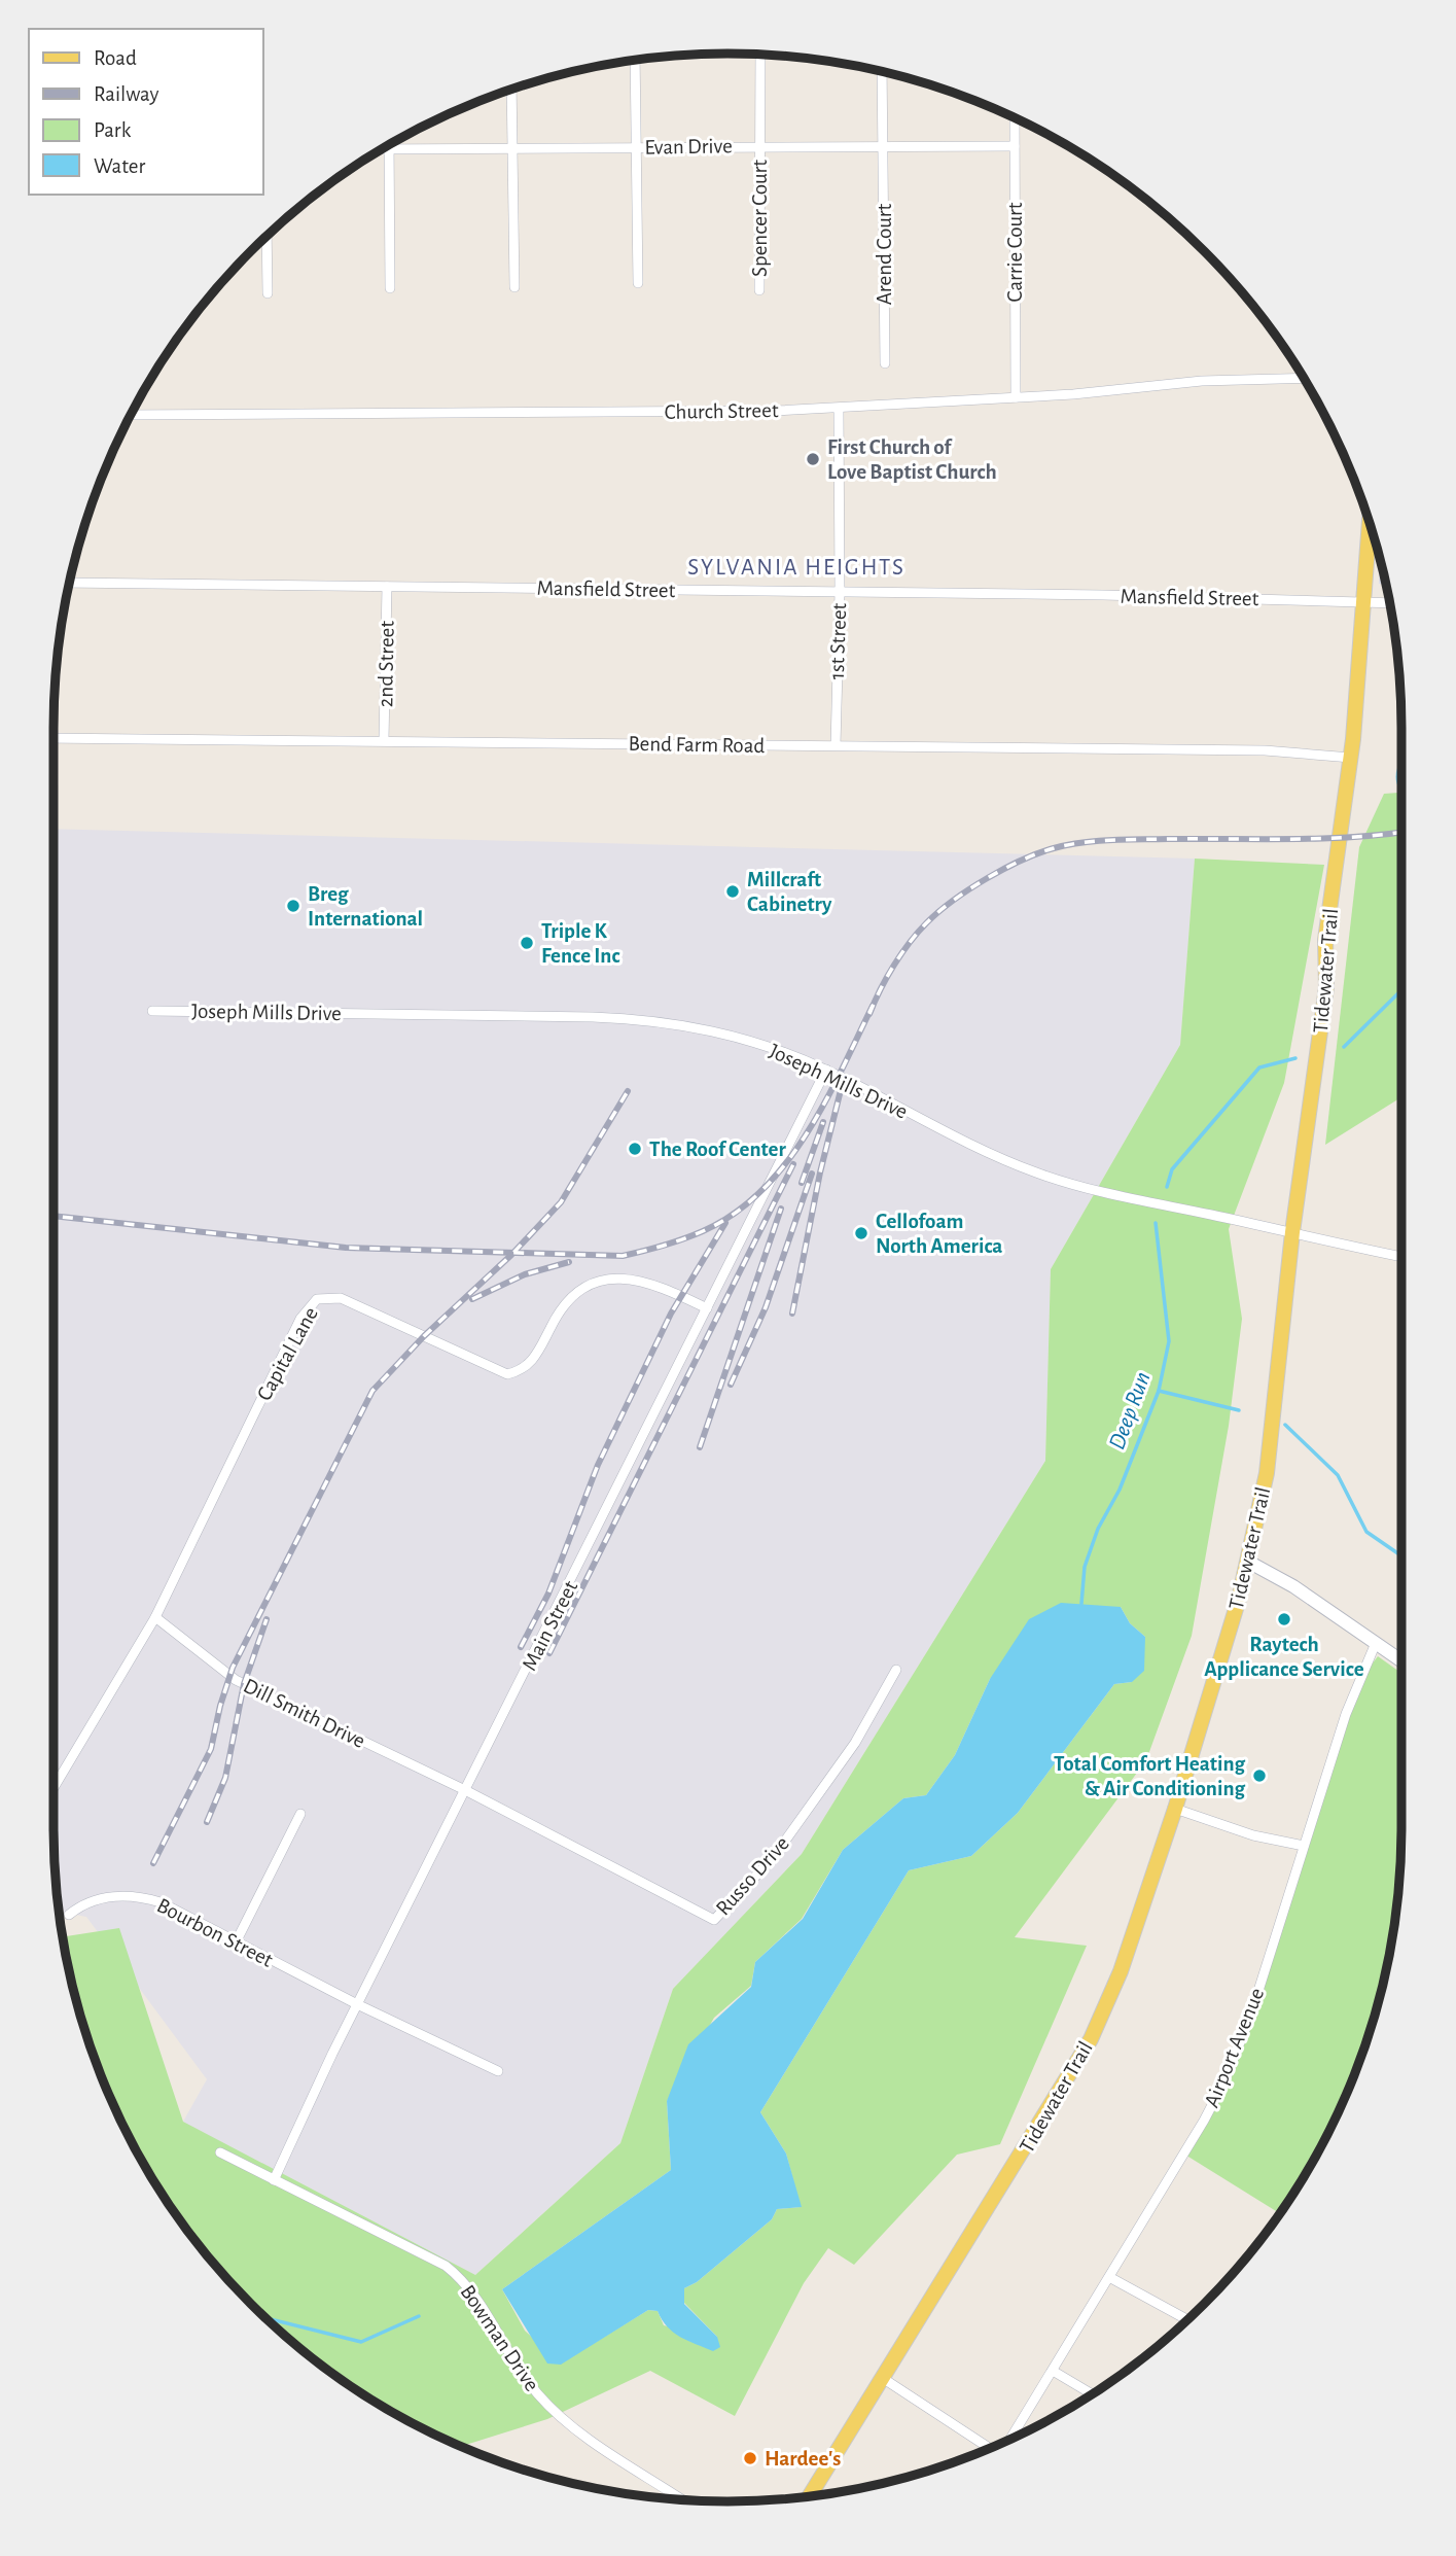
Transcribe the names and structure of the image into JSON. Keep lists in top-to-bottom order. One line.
{"streets":{"main road":["Tidewater Trail"],"street":["Evan Drive","Spencer Court","Carrie Court","Arend Court","Church Street","Mansfield Street","1st Street","2nd Street","Bend Farm Road","Joseph Mills Drive","Capital Lane","Main Street","Dill Smith Drive","Russo Drive","Bourbon Street","Airport Avenue","Bowman Drive"]},"crossings":[["Evan Drive","Spencer Court"],["Evan Drive","Carrie Court"],["Evan Drive","Arend Court"],["Carrie Court","Church Street"],["Church Street","1st Street"],["Mansfield Street","1st Street"],["Mansfield Street","2nd Street"],["Mansfield Street","Tidewater Trail"],["1st Street","Bend Farm Road"],["2nd Street","Bend Farm Road"],["Bend Farm Road","Tidewater Trail"],["Tidewater Trail","Joseph Mills Drive"],["Joseph Mills Drive","Main Street"],["Capital Lane","Main Street"],["Capital Lane","Dill Smith Drive"],["Main Street","Dill Smith Drive"],["Main Street","Russo Drive"],["Main Street","Bourbon Street"],["Main Street","Bowman Drive"],["Dill Smith Drive","Russo Drive"]],"districts":["SYLVANIA HEIGHTS"],"water":["Deep Run"],"places":["First Church of Love Baptist Church","Millcraft Cabinetry","Breg International","Triple K Fence Inc","The Roof Center","Cellofoam North America","Raytech Applicance Service","Total Comfort Heating & Air Conditioning","Hardee's"],"legend":["Road","Railway","Park","Water"]}
